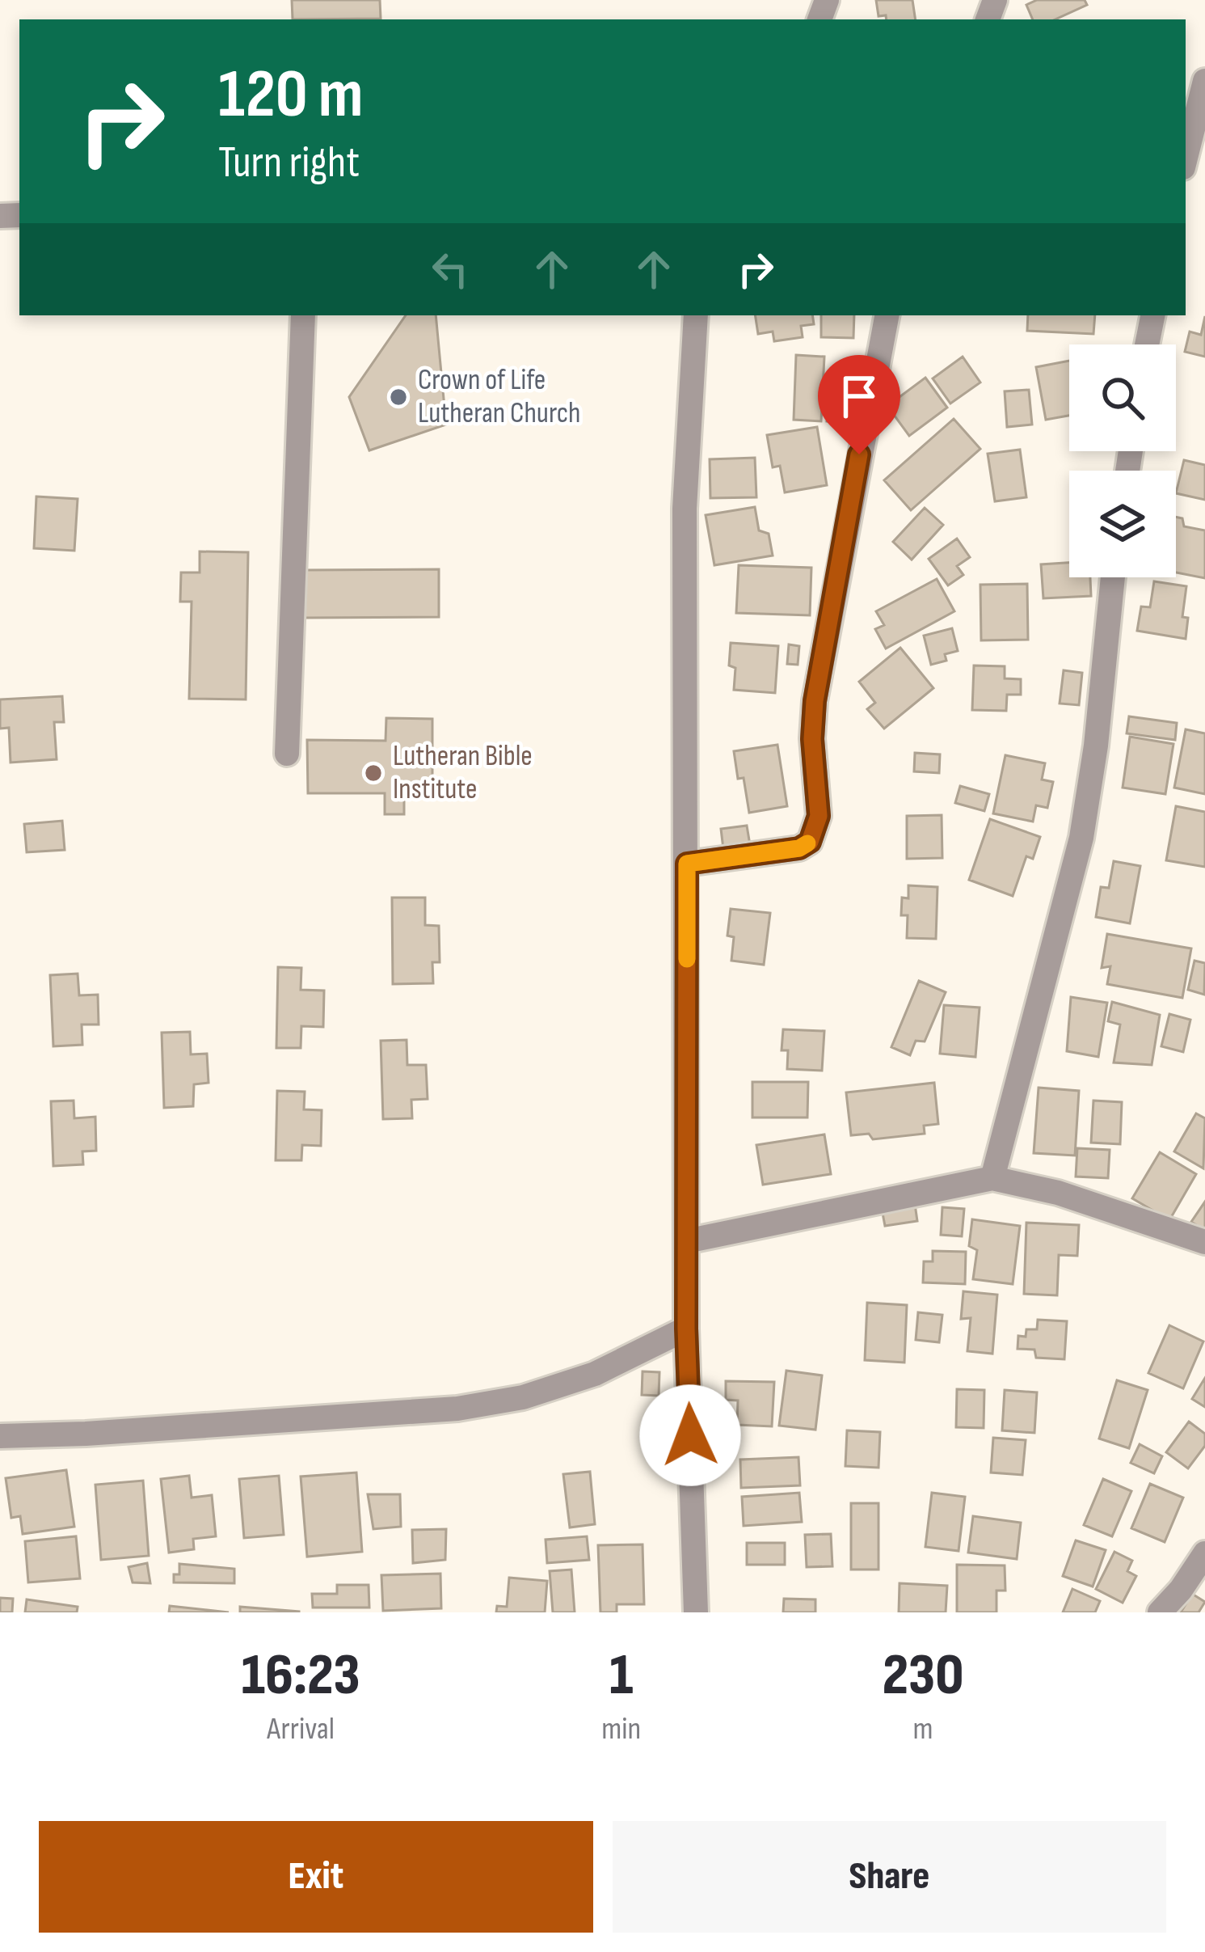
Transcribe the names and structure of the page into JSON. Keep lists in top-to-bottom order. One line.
{"places":["Crown of Life Lutheran Church","Lutheran Bible Institute"],"page":{"turn":["120 m","Turn right"],"eta":["16:23","Arrival","1","min","230","m"],"buttons":["Exit","Share"]}}
